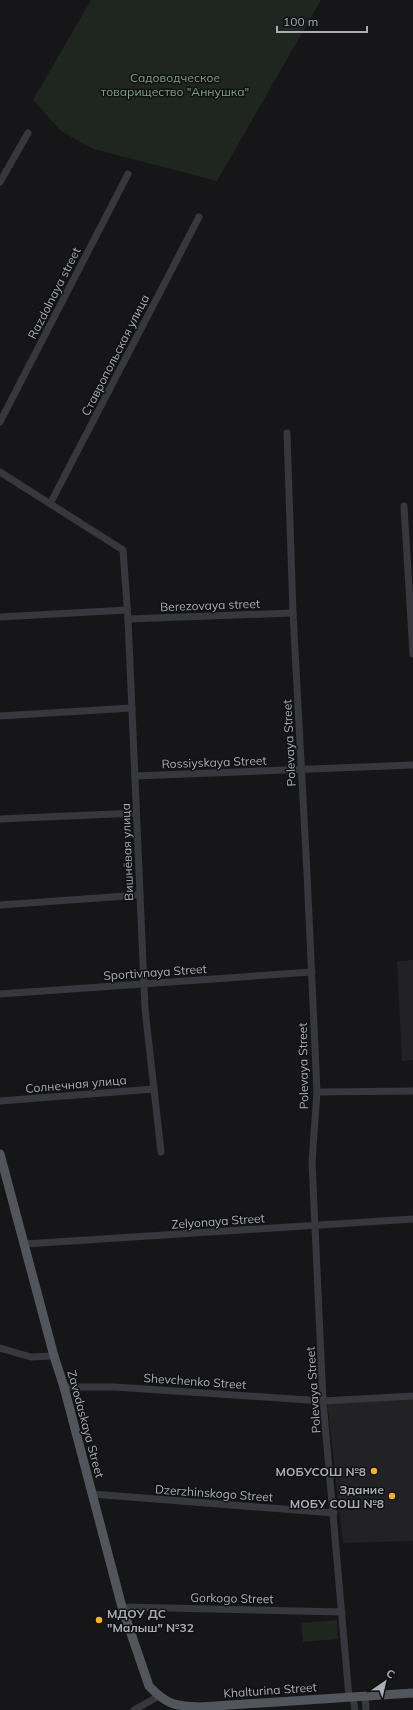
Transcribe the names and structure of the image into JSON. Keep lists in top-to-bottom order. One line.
{"streets":{"main road":["Zavodaskaya Street","Khalturina Street"],"street":["Razdolnaya street","Ставропольская улица","Berezovaya street","Polevaya Street","Rossiyskaya Street","Вишнёвая улица","Sportivnaya Street","Солнечная улица","Zelyonaya Street","Shevchenko Street","Dzerzhinskogo Street","Gorkogo Street"]},"crossings":[["Ставропольская улица","Вишнёвая улица"],["Berezovaya street","Polevaya Street"],["Berezovaya street","Вишнёвая улица"],["Polevaya Street","Rossiyskaya Street"],["Polevaya Street","Sportivnaya Street"],["Polevaya Street","Zelyonaya Street"],["Polevaya Street","Shevchenko Street"],["Polevaya Street","Dzerzhinskogo Street"],["Polevaya Street","Gorkogo Street"],["Polevaya Street","Khalturina Street"],["Rossiyskaya Street","Вишнёвая улица"],["Вишнёвая улица","Sportivnaya Street"],["Вишнёвая улица","Солнечная улица"],["Zelyonaya Street","Zavodaskaya Street"],["Shevchenko Street","Zavodaskaya Street"],["Zavodaskaya Street","Dzerzhinskogo Street"],["Zavodaskaya Street","Gorkogo Street"],["Zavodaskaya Street","Khalturina Street"]],"parks":["Садоводческое товарищество \"Аннушка\""],"places":["МОБУСОШ №8","Здание МОБУ СОШ №8","МДОУ ДС \"Малыш\" №32"],"scale_bar":"100 m","north":"top right"}
